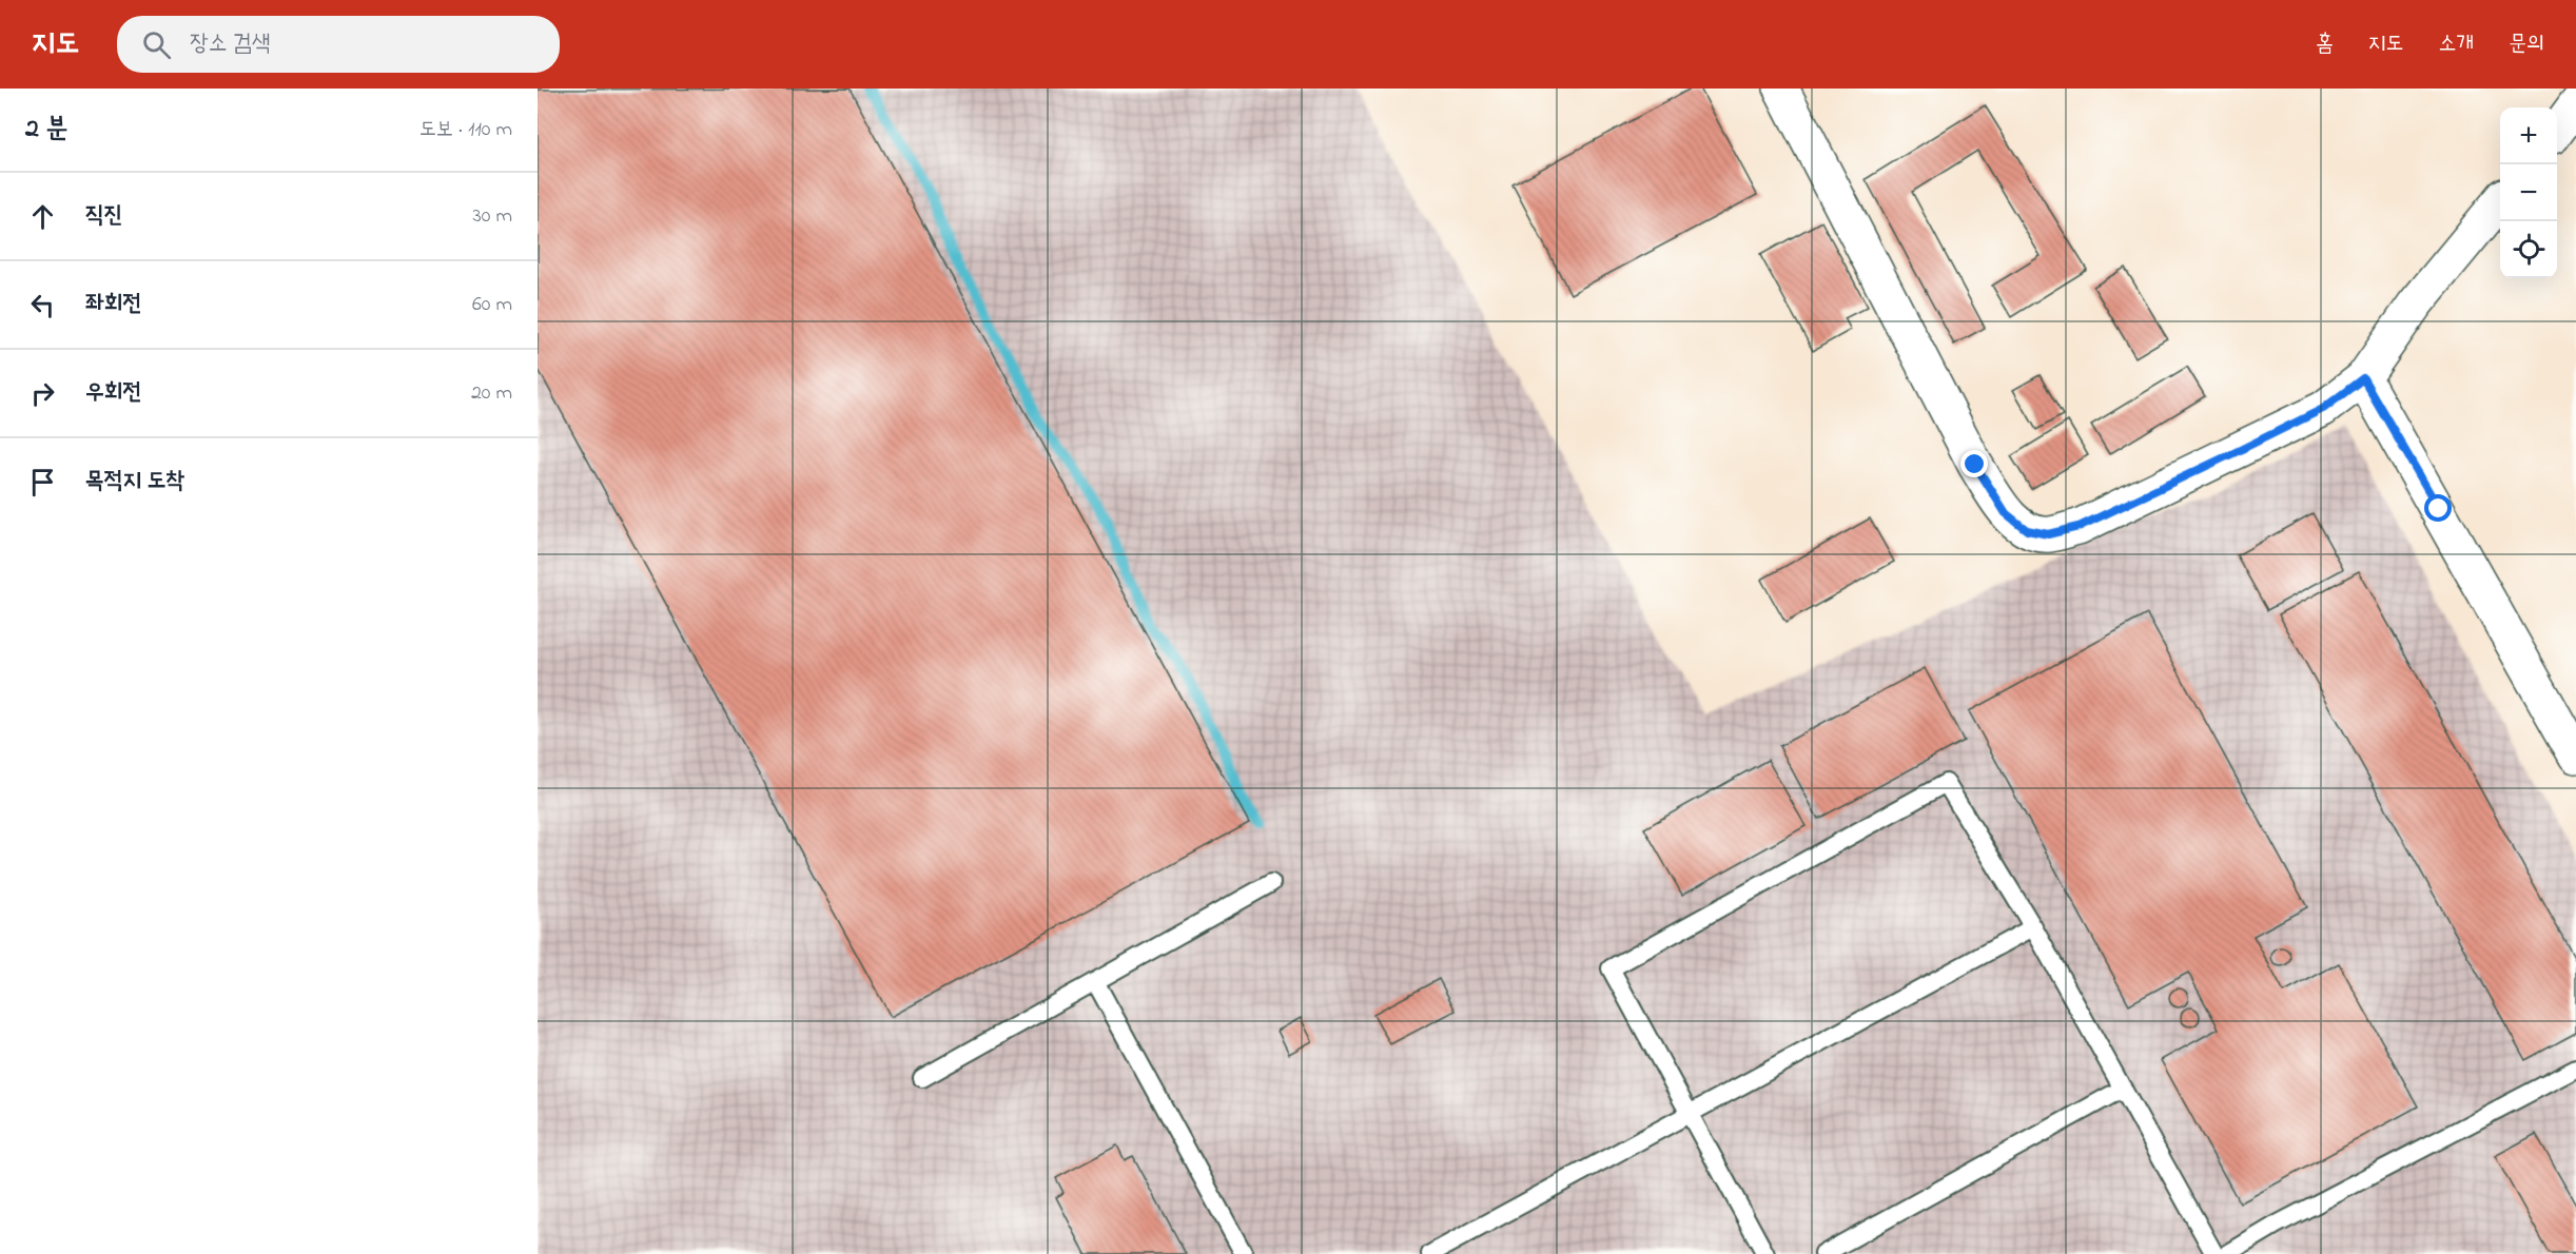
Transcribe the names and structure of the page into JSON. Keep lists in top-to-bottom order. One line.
{"page":{"header":"지도","search":"장소 검색","nav":["홈","지도","소개","문의"],"heading":["2 분","도보 · 110 m"],"map_buttons":["+","−"],"list":[["직진","30 m"],["좌회전","60 m"],["우회전","20 m"],"목적지 도착"]}}
